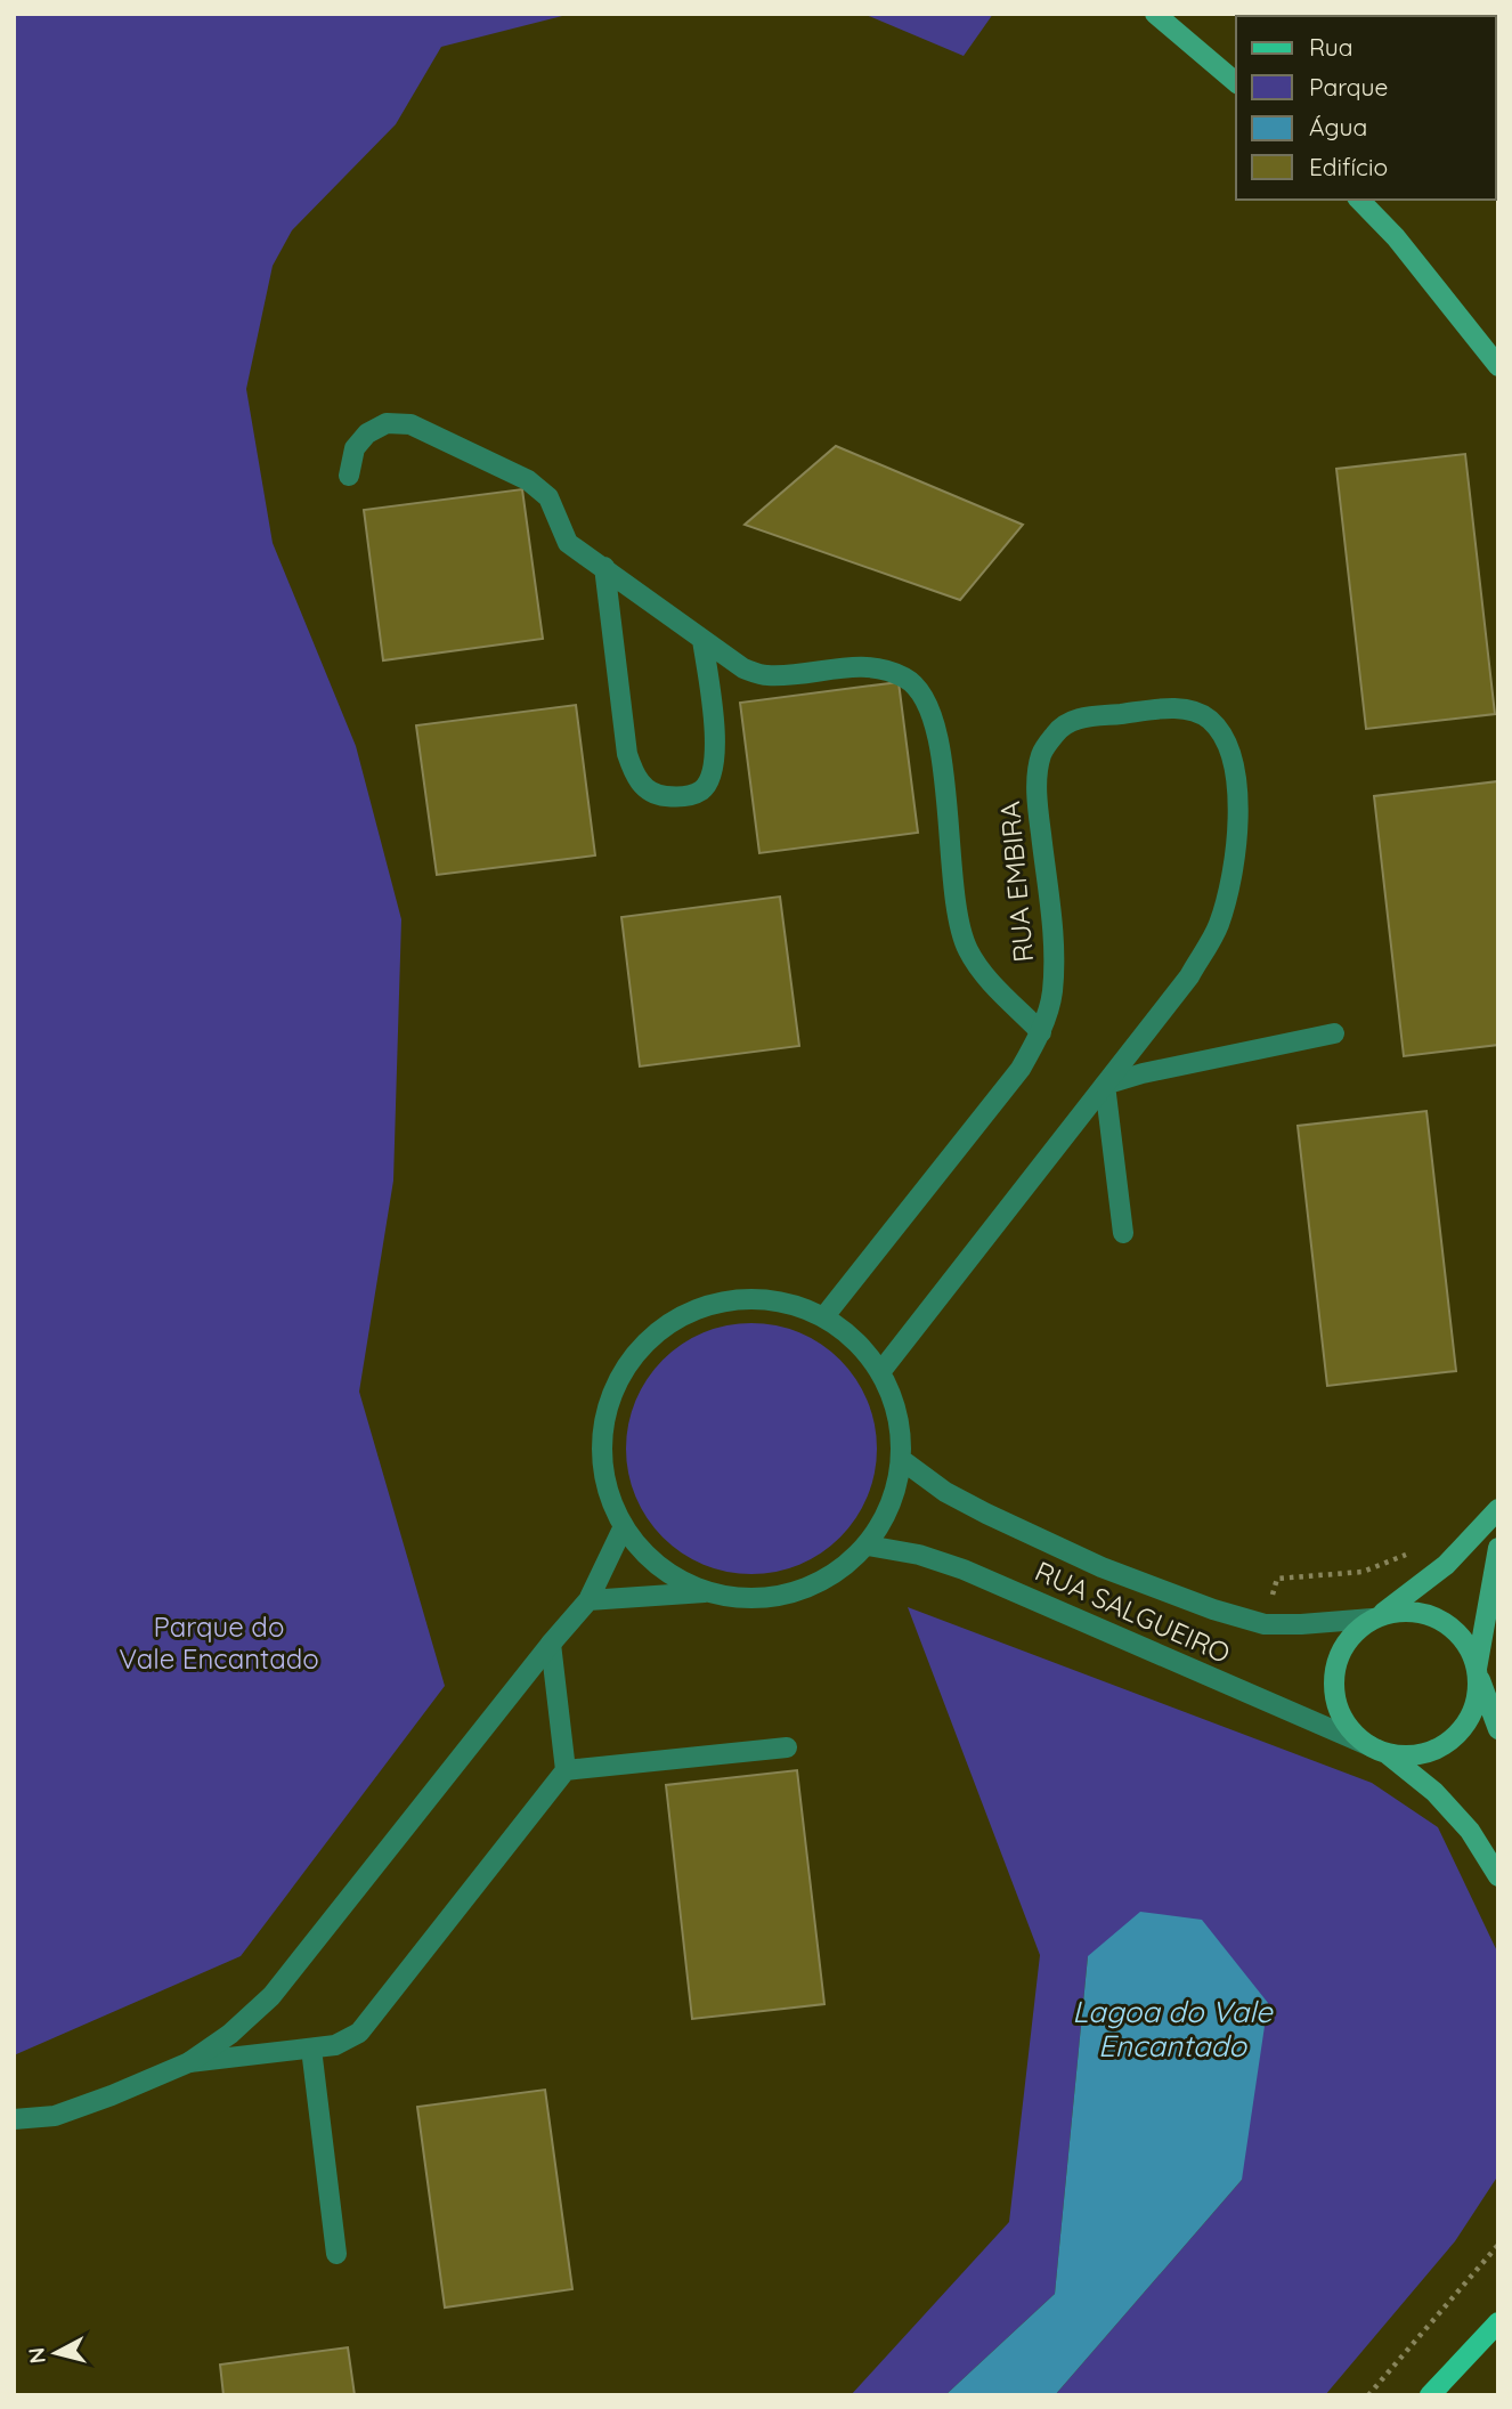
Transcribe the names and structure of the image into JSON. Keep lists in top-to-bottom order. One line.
{"streets":{"street":["RUA EMBIRA","RUA SALGUEIRO"]},"water":["Lagoa do Vale Encantado"],"parks":["Parque do Vale Encantado"],"legend":["Rua","Parque","Água","Edifício"],"north":"left"}
